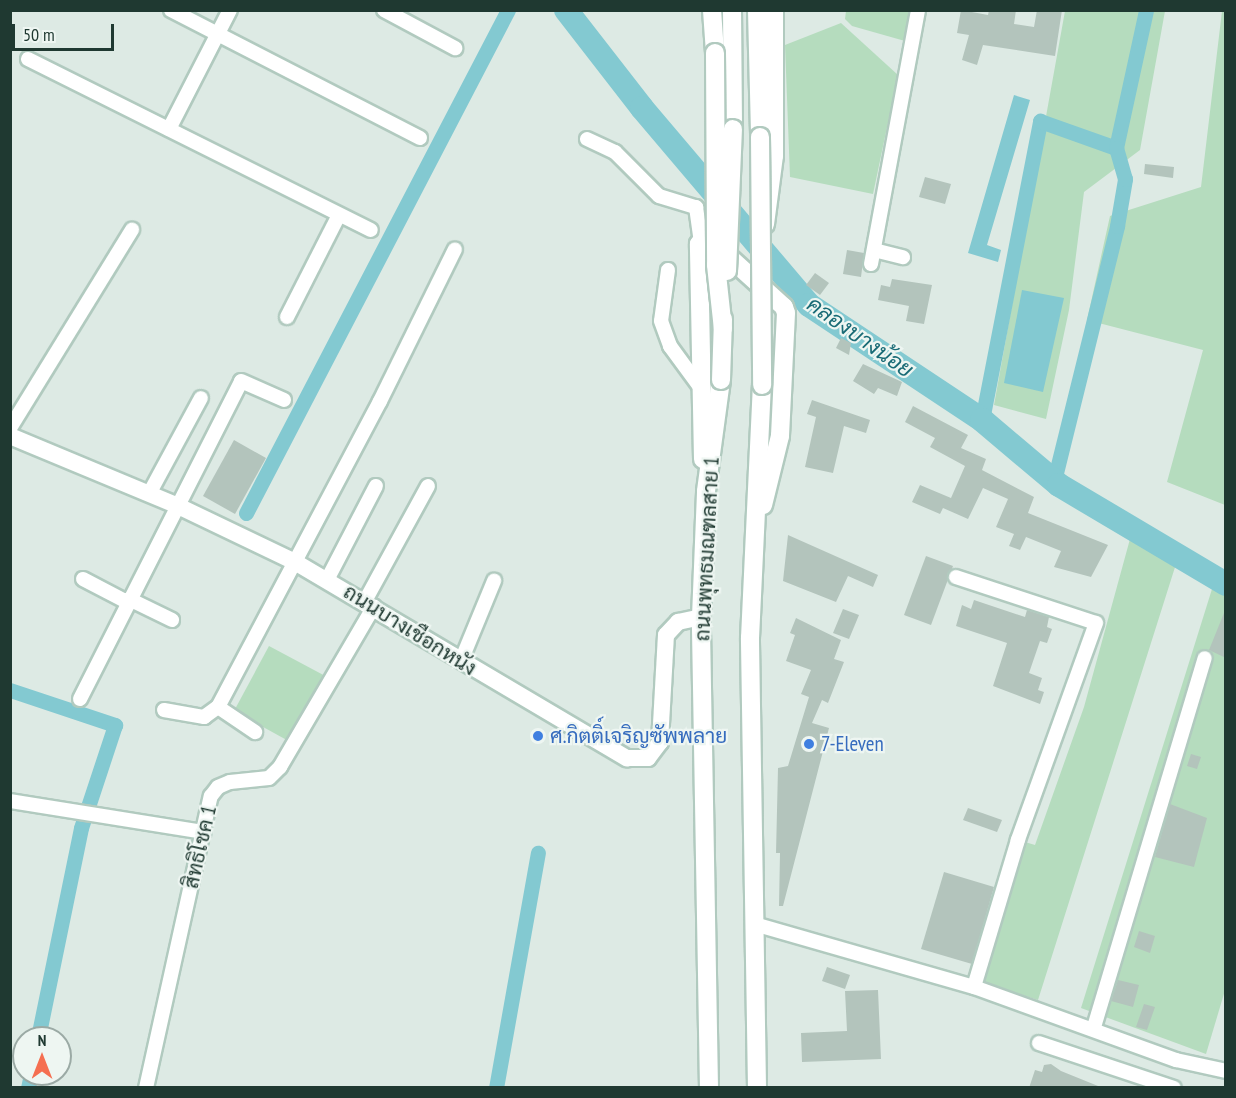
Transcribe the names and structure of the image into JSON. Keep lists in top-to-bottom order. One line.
{"streets":{"main road":["ถนนพุทธมณฑลสาย 1"],"street":["ถนนบางเชือกหนัง","สิทธิโชค 1"]},"crossings":[["ถนนพุทธมณฑลสาย 1","ถนนบางเชือกหนัง"],["ถนนบางเชือกหนัง","สิทธิโชค 1"]],"water":["คลองบางน้อย"],"places":["ศ.กิตติ์เจริญซัพพลาย","7-Eleven"],"scale_bar":"50 m","north":"top"}
